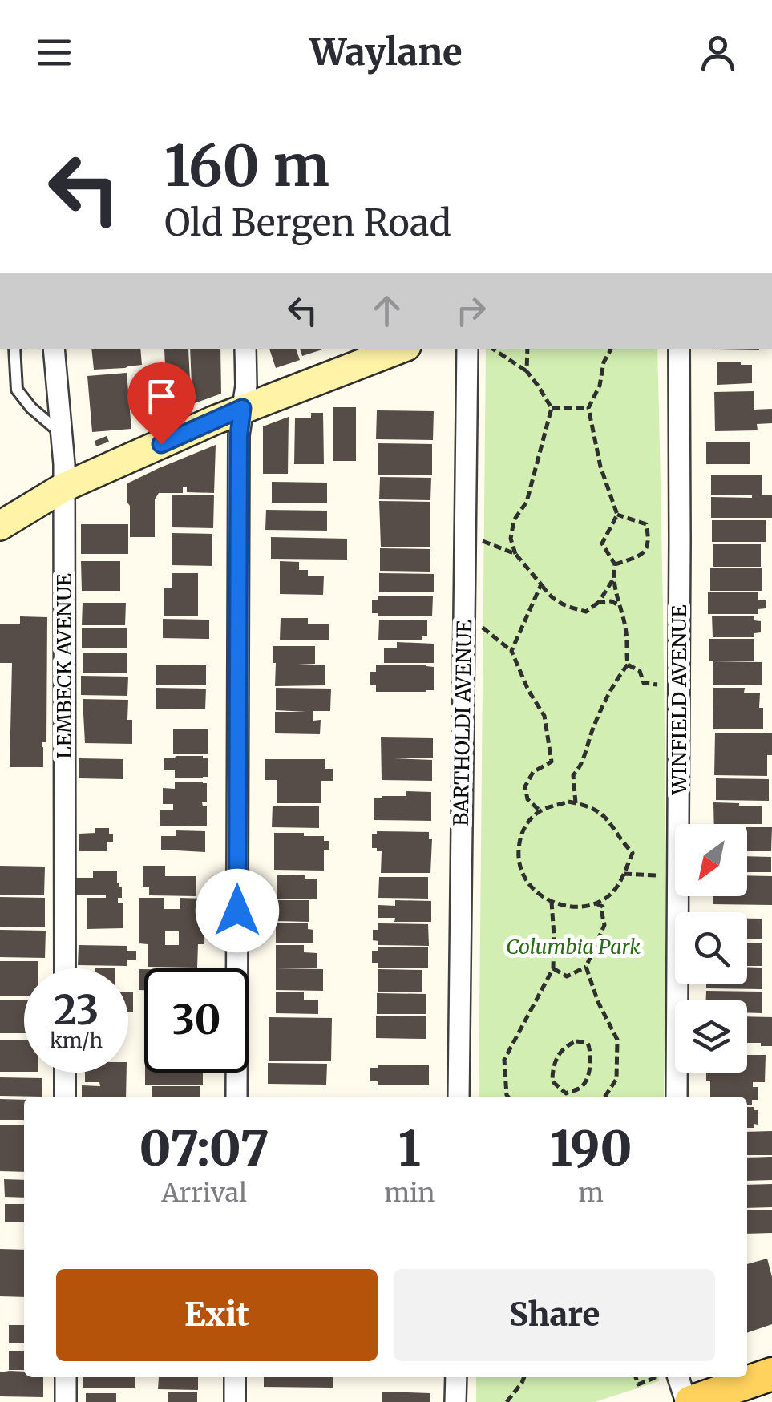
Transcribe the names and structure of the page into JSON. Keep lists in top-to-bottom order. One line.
{"streets":{"street":["LEMBECK AVENUE","WINFIELD AVENUE","BARTHOLDI AVENUE"]},"parks":["Columbia Park"],"north":"bottom left","page":{"header":"Waylane","turn":["160 m","Old Bergen Road"],"speed":"23 km/h","limit":"30","eta":["07:07","Arrival","1","min","190","m"],"buttons":["Exit","Share"]}}
